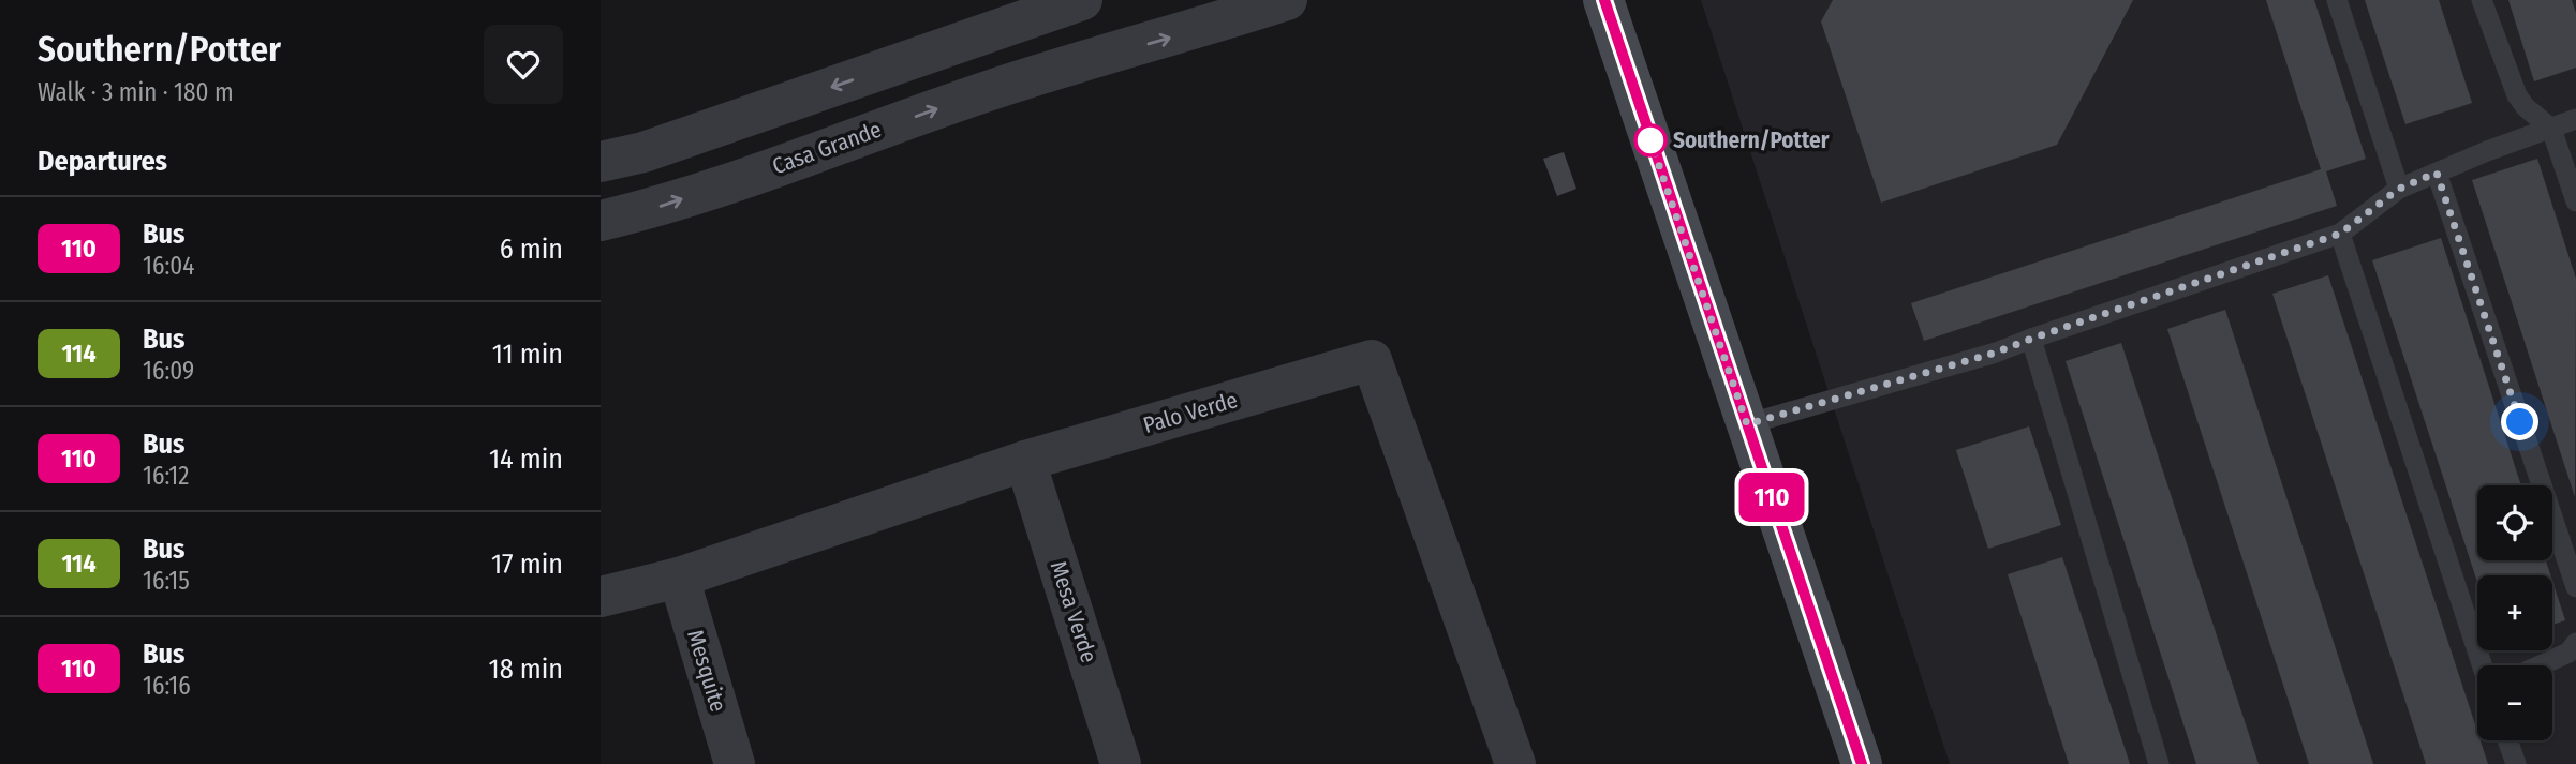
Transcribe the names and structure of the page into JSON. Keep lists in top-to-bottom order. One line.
{"streets":{"street":["Casa Grande","Palo Verde","Mesa Verde","Mesquite"]},"crossings":[["Palo Verde","Mesa Verde"],["Palo Verde","Mesquite"]],"places":["Southern/Potter"],"lines":["bus line 110"],"page":{"heading":[["Southern/Potter","Walk · 3 min · 180 m"],"Departures"],"on_map":"110","list":[{"mark":"110","name":"Bus","note":"16:04","value":"6 min"},{"mark":"114","name":"Bus","note":"16:09","value":"11 min"},{"mark":"110","name":"Bus","note":"16:12","value":"14 min"},{"mark":"114","name":"Bus","note":"16:15","value":"17 min"},{"mark":"110","name":"Bus","note":"16:16","value":"18 min"}],"map_buttons":["+","−"]}}
